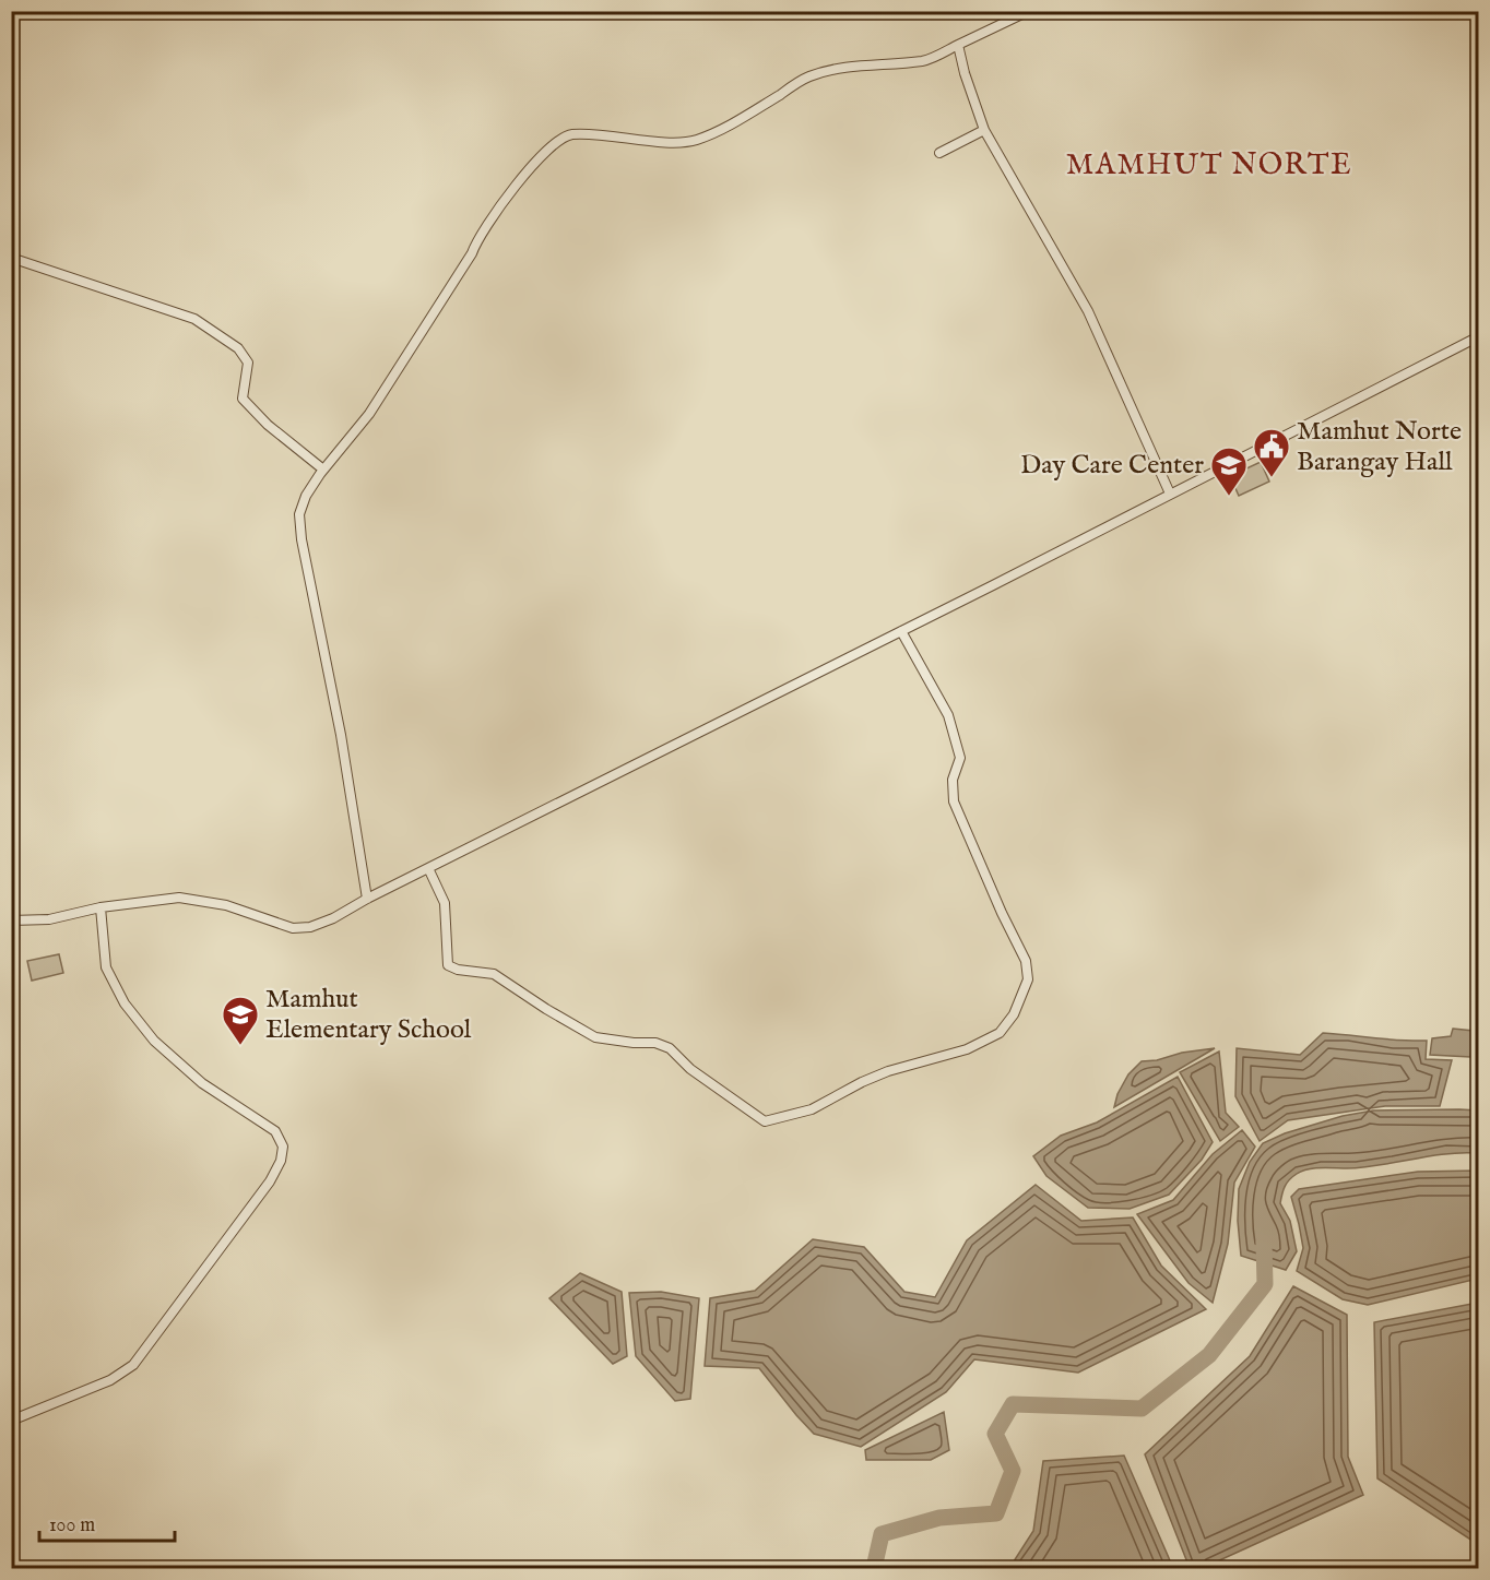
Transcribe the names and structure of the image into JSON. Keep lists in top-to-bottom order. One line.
{"districts":["MAMHUT NORTE"],"places":{"public building":["Mamhut Norte Barangay Hall"],"school or university":["Day Care Center","Mamhut Elementary School"]},"scale_bar":"100 m"}
